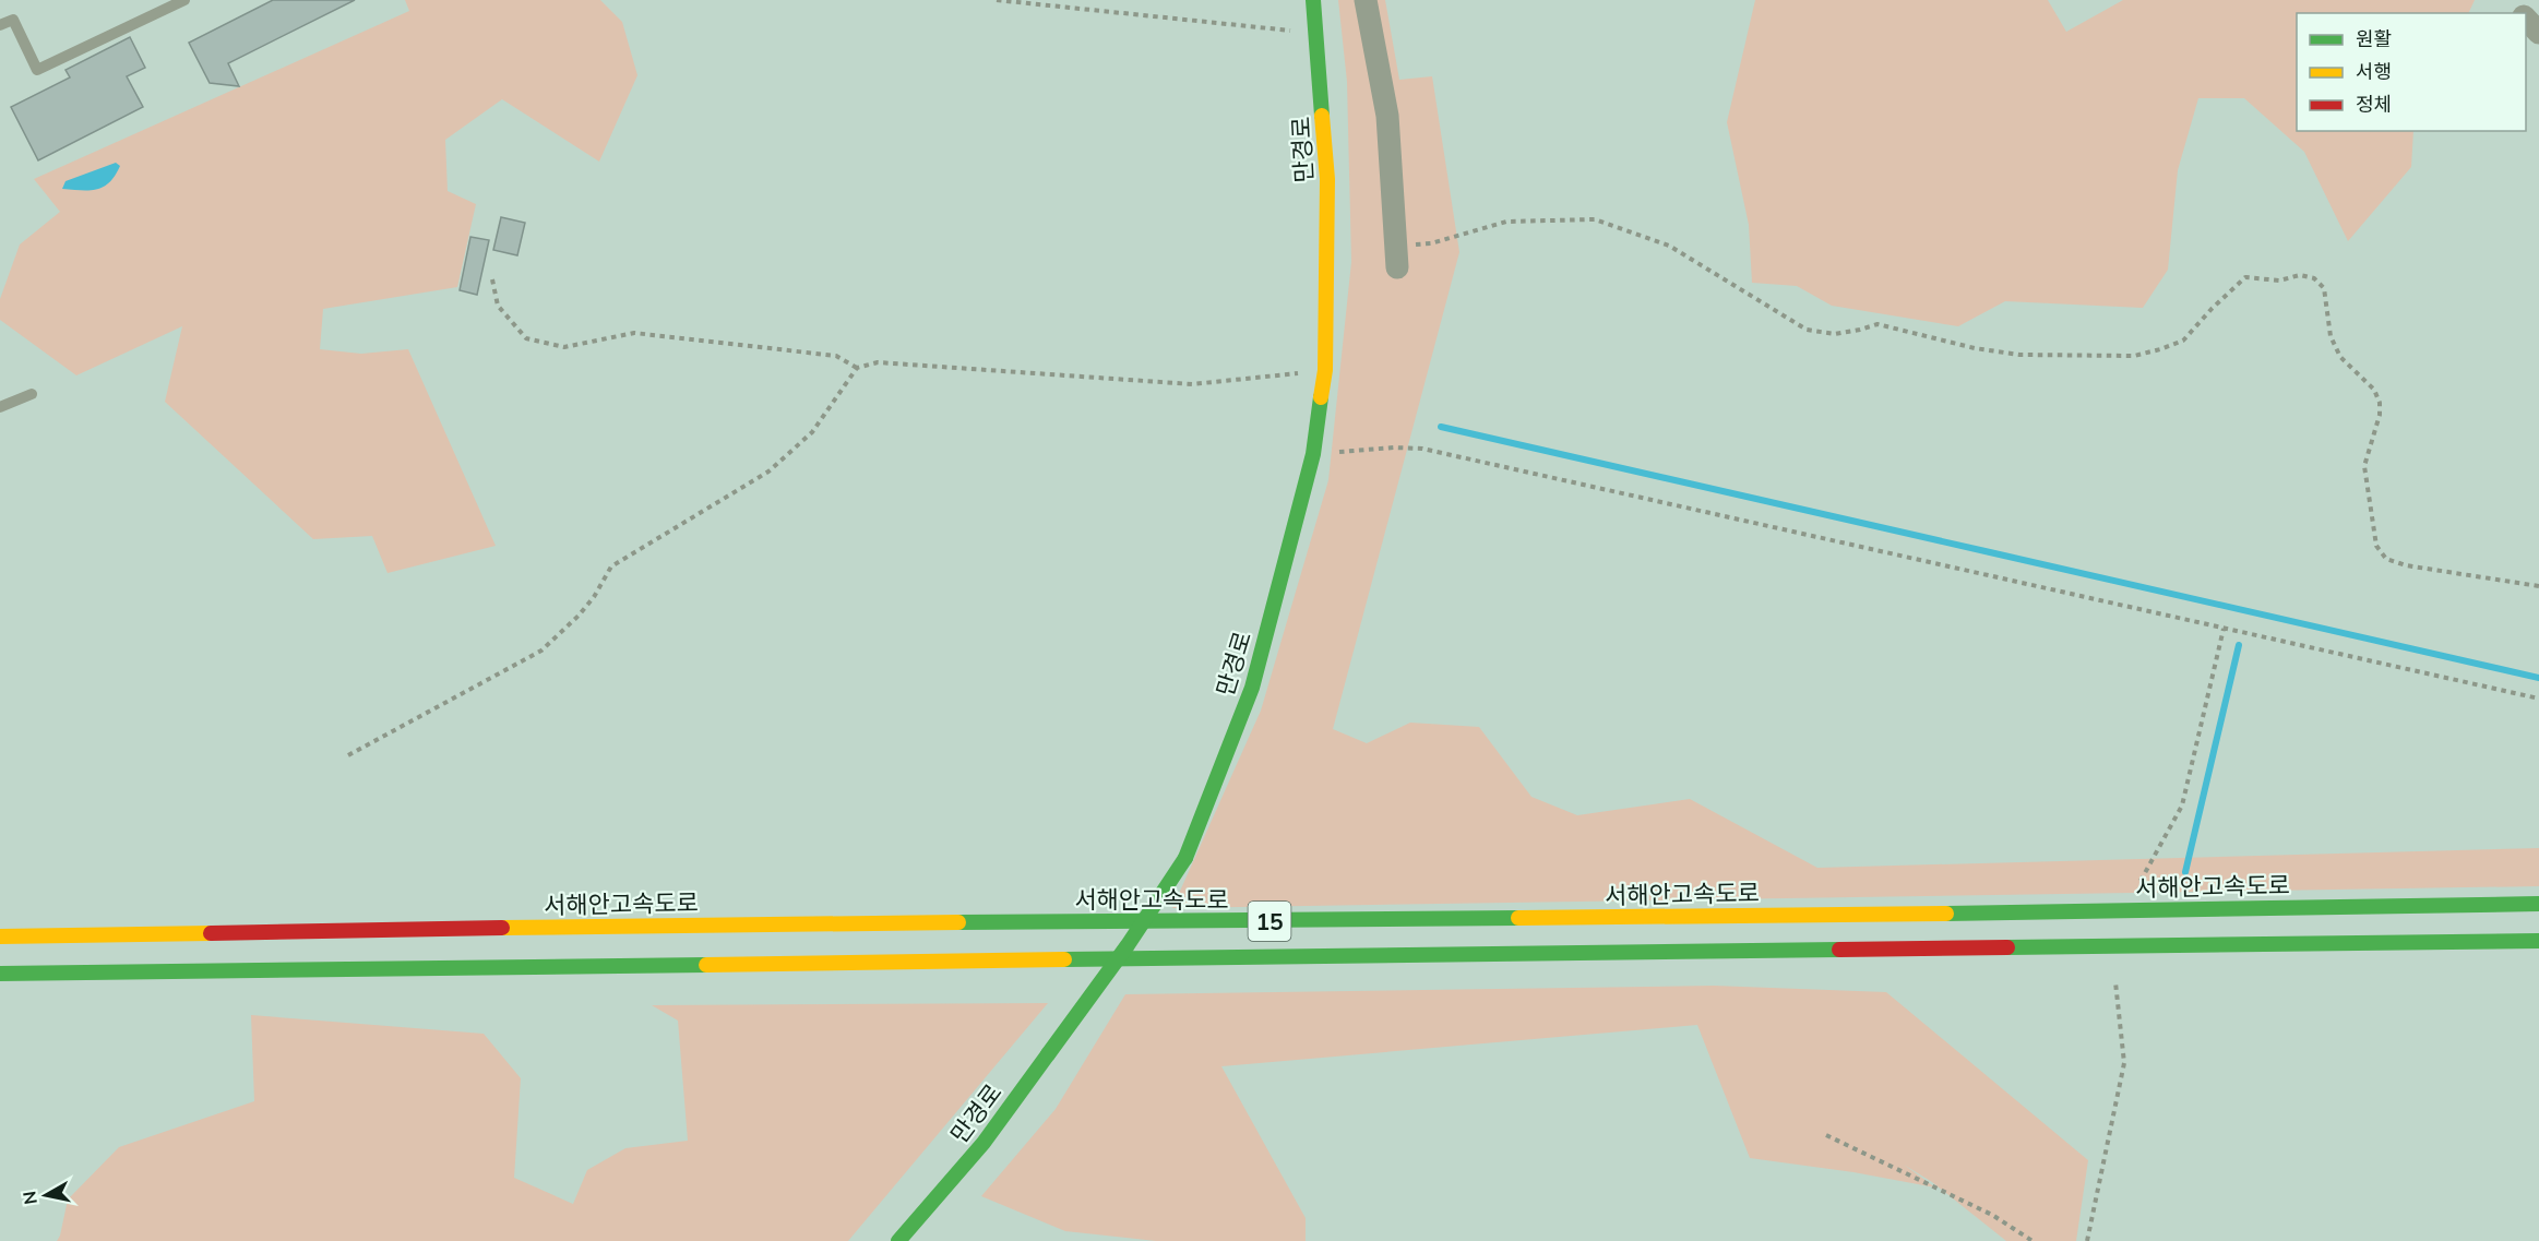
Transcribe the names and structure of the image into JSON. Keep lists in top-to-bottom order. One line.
{"streets":{"main road":["만경로","서해안고속도로","15"]},"legend":["원활","서행","정체"],"north":"left"}
